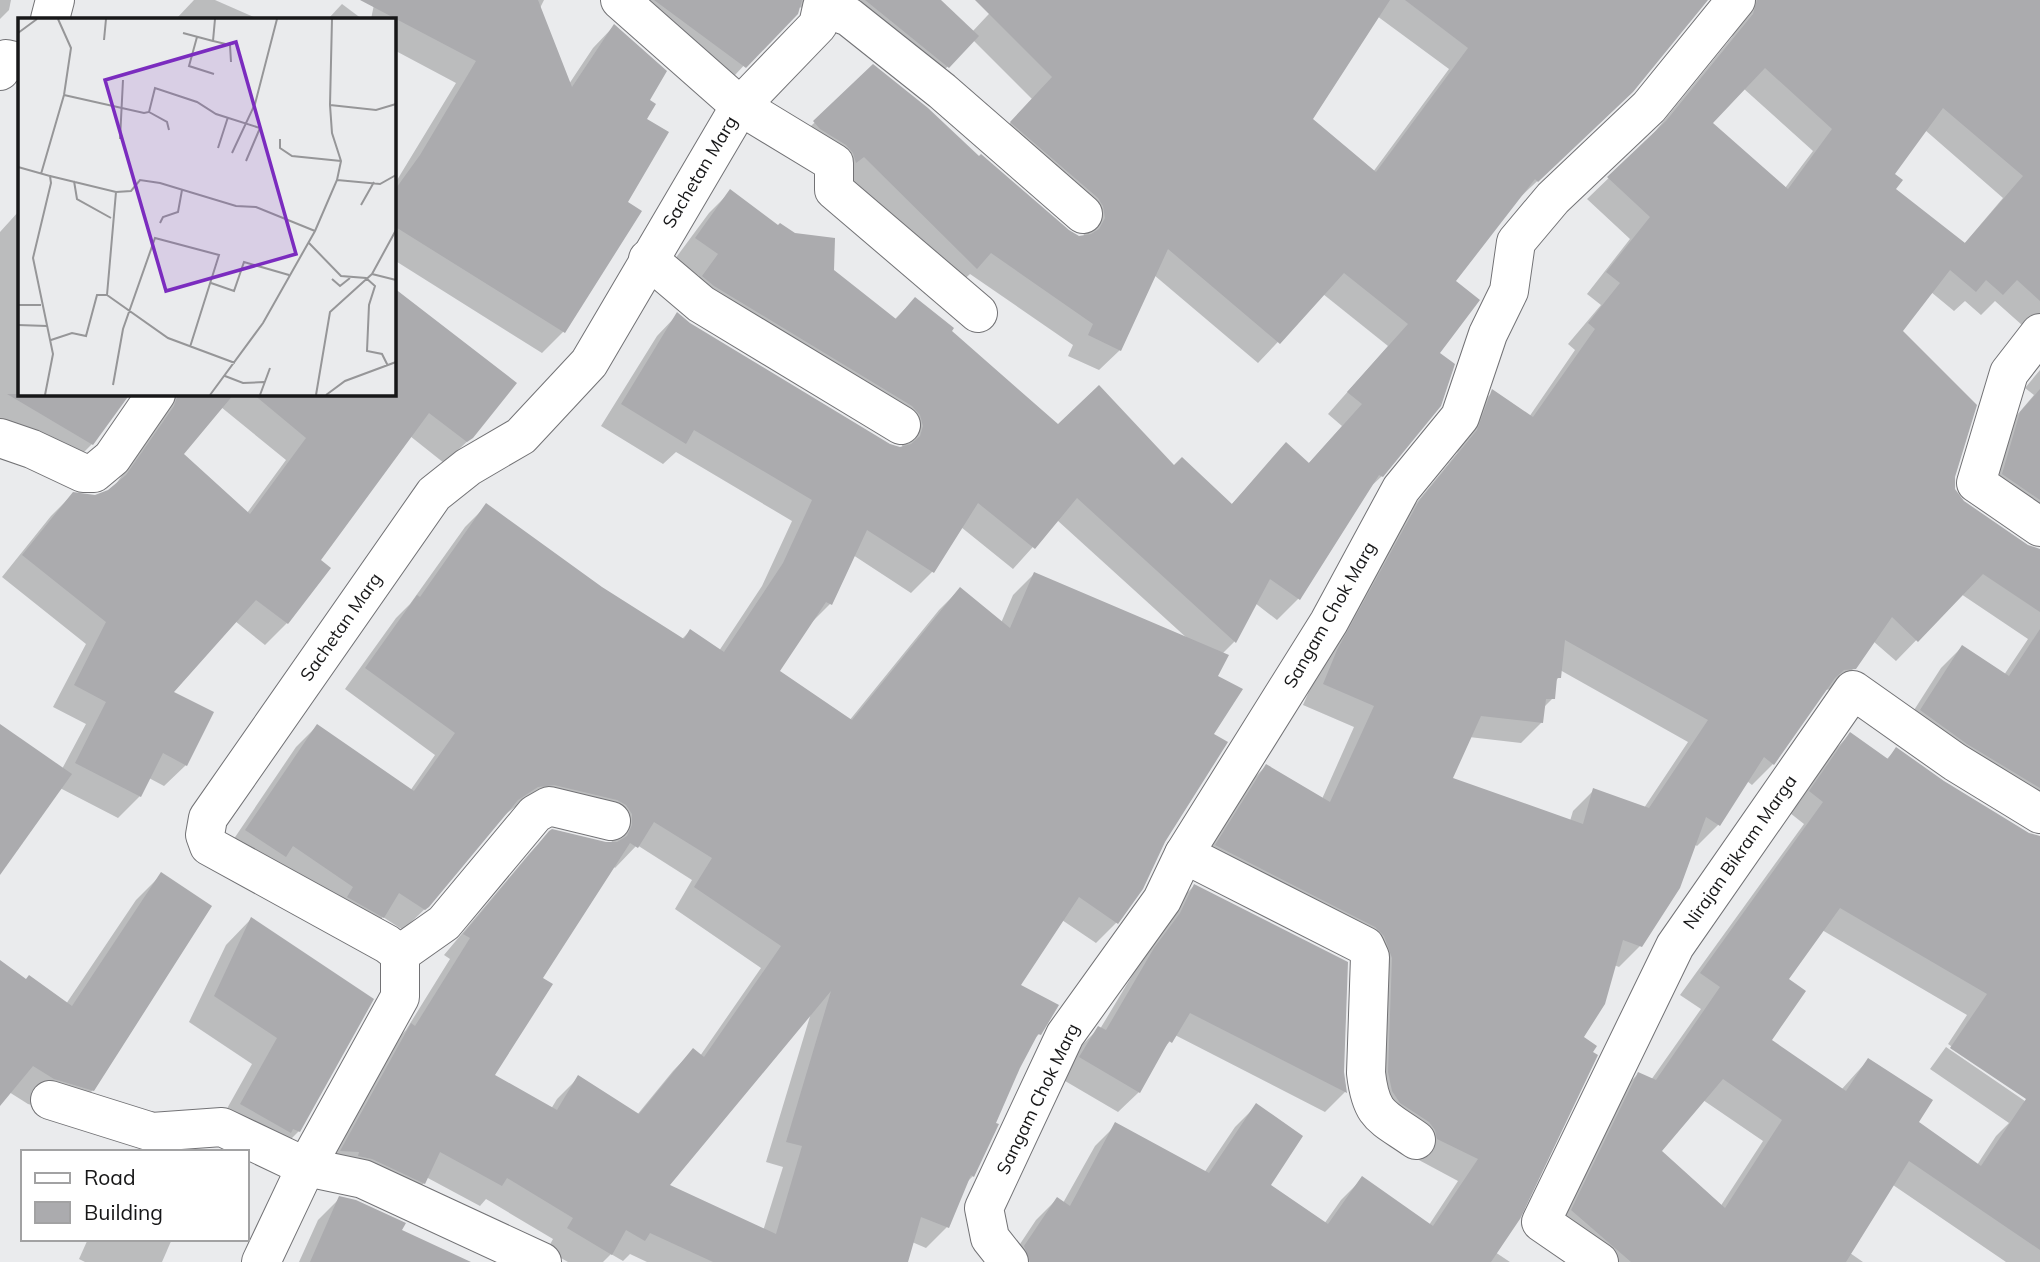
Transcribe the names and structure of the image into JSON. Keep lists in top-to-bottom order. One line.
{"streets":{"street":["Sachetan Marg","Sangam Chok Marg","Nirajan Bikram Marga"]},"legend":["Road","Building"]}
